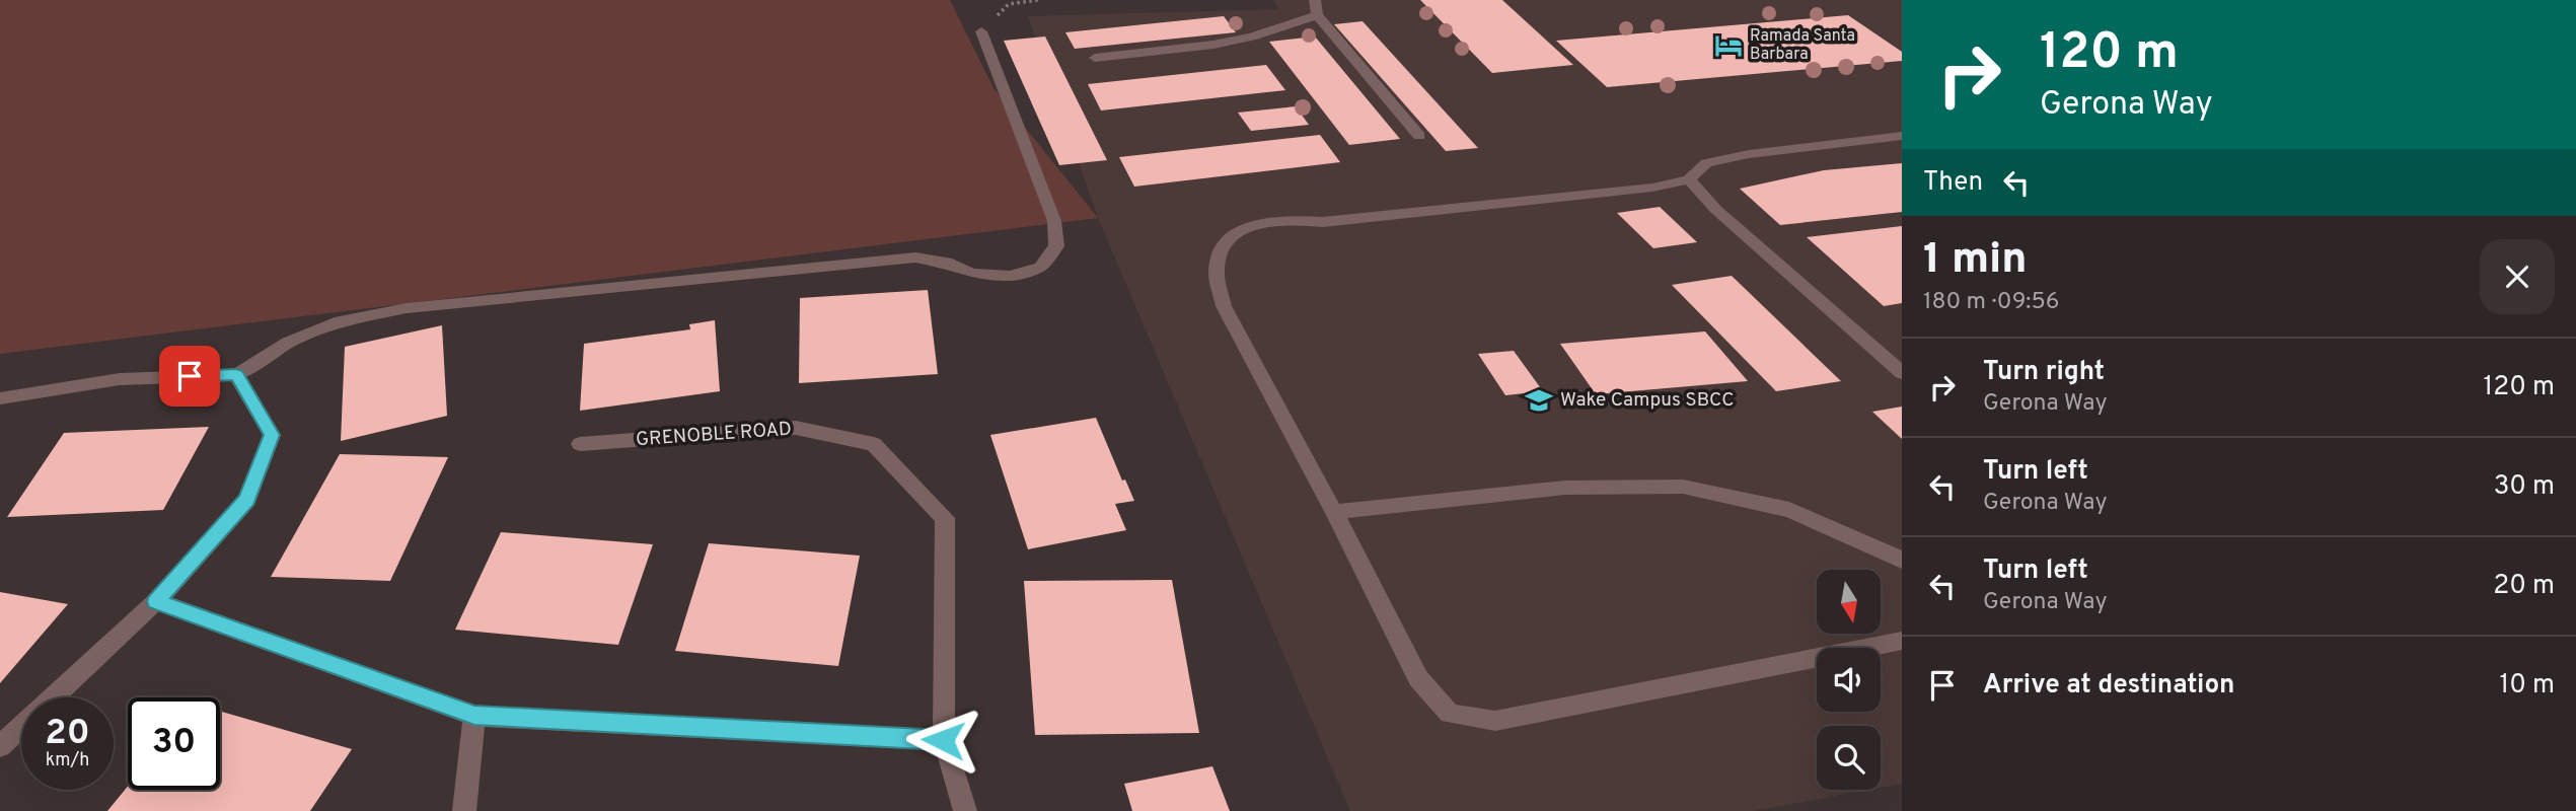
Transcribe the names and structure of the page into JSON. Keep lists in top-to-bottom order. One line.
{"streets":{"street":["GRENOBLE ROAD"]},"places":{"hotel":["Ramada Santa Barbara"],"school or university":["Wake Campus SBCC"]},"north":"bottom","page":{"turn":["120 m","Gerona Way"],"then":"Then","heading":["1 min","180 m · 09:56"],"list":[{"name":"Turn right","note":"Gerona Way","value":"120 m"},{"name":"Turn left","note":"Gerona Way","value":"30 m"},{"name":"Turn left","note":"Gerona Way","value":"20 m"},{"name":"Arrive at destination","value":"10 m"}],"speed":"20 km/h","limit":"30"}}
